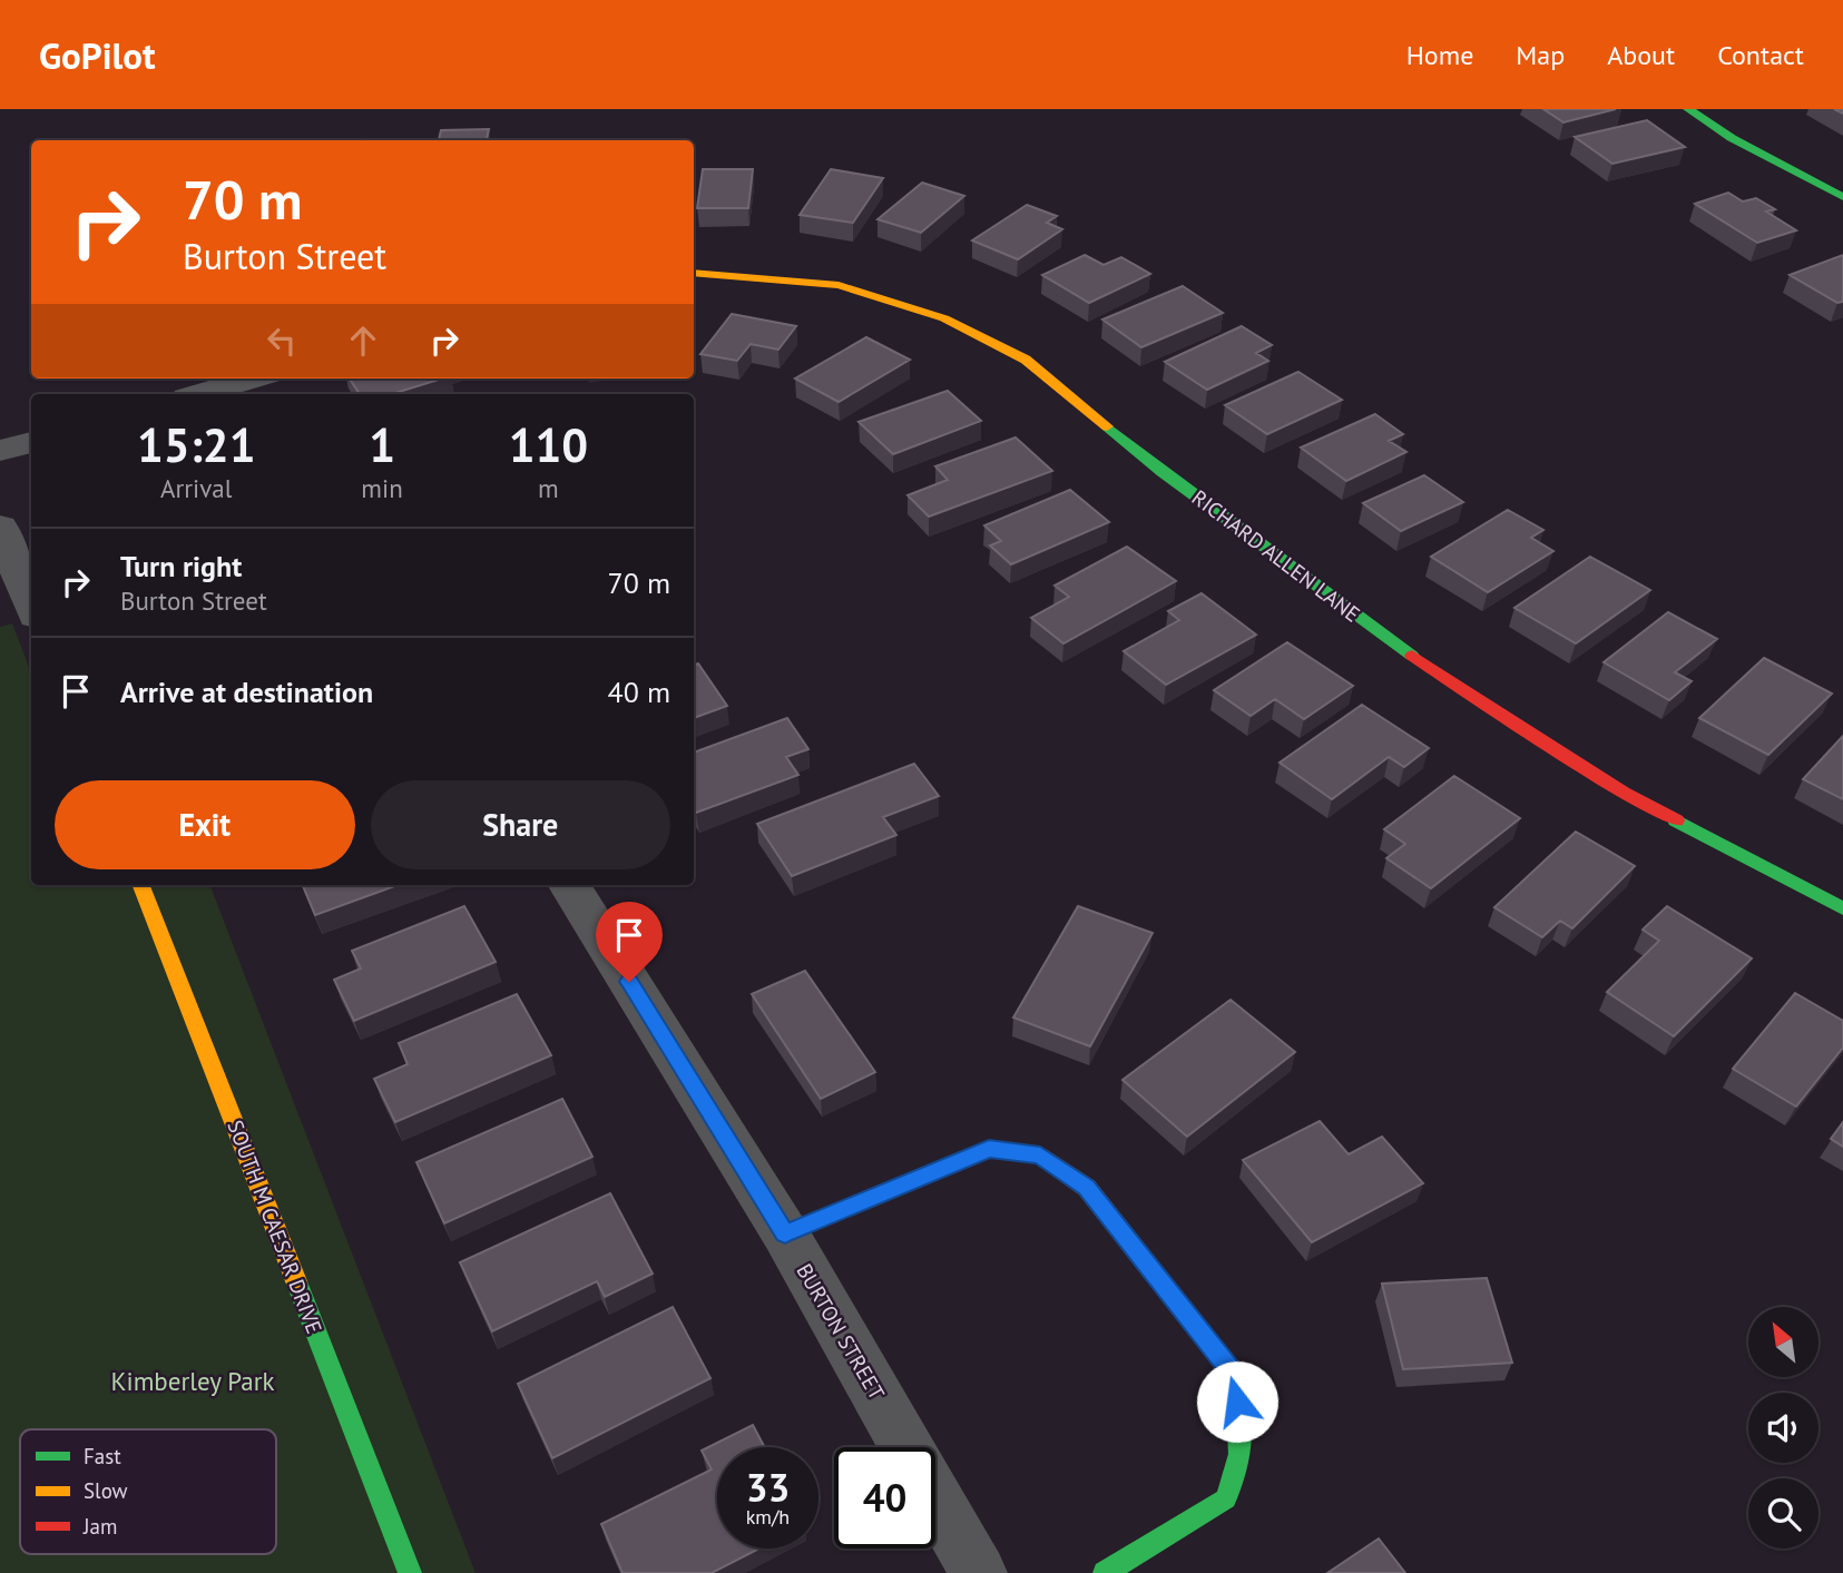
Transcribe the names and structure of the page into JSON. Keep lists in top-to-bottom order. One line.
{"streets":{"street":["RICHARD ALLEN LANE","SOUTH M CAESAR DRIVE","BURTON STREET"]},"parks":["Kimberley Park"],"legend":["Fast","Slow","Jam"],"north":"top left","page":{"header":"GoPilot","nav":["Home","Map","About","Contact"],"turn":["70 m","Burton Street"],"eta":["15:21","Arrival","1","min","110","m"],"list":[{"name":"Turn right","note":"Burton Street","value":"70 m"},{"name":"Arrive at destination","value":"40 m"}],"buttons":["Exit","Share"],"speed":"33 km/h","limit":"40"}}
